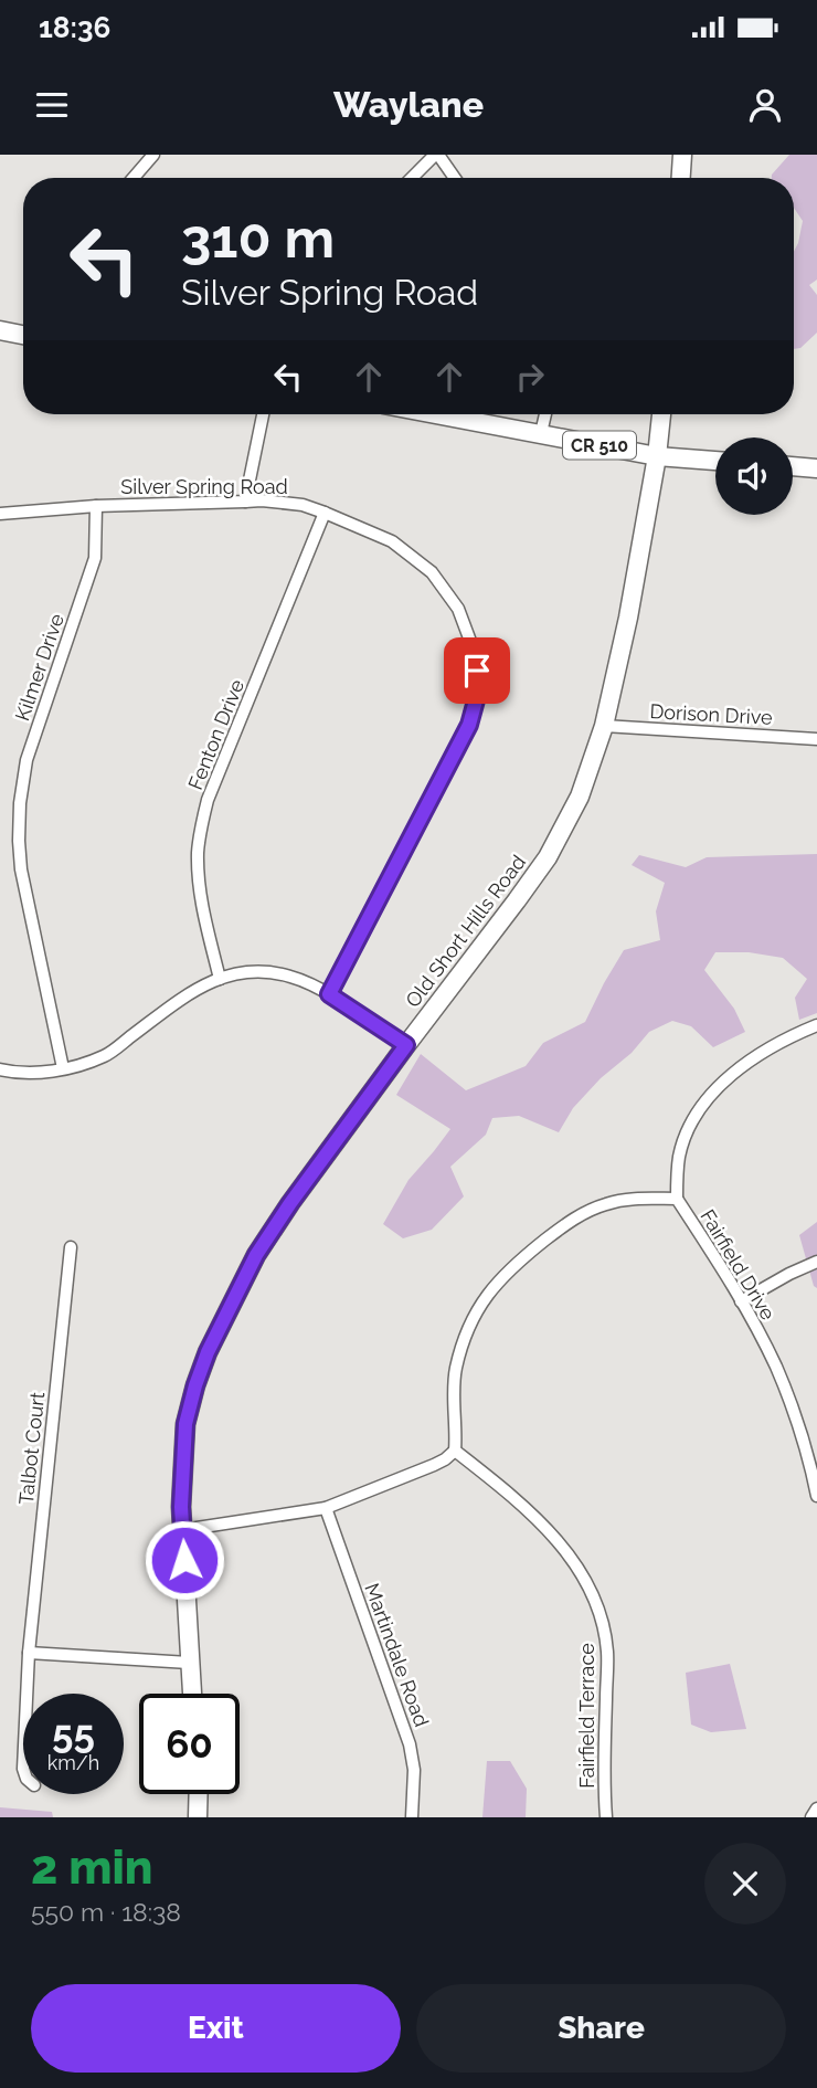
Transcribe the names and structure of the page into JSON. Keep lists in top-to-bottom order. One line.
{"streets":{"main road":["CR 510","Old Short Hills Road"],"street":["Silver Spring Road","Kilmer Drive","Dorison Drive","Fenton Drive","Fairfield Drive","Talbot Court","Martindale Road","Fairfield Terrace"]},"crossings":[["CR 510","Old Short Hills Road"],["Silver Spring Road","Kilmer Drive"],["Silver Spring Road","Fenton Drive"],["Dorison Drive","Old Short Hills Road"],["Fairfield Drive","Fairfield Terrace"]],"page":{"status":"18:36","header":"Waylane","turn":["310 m","Silver Spring Road"],"speed":"55 km/h","limit":"60","heading":["2 min","550 m · 18:38"],"buttons":["Exit","Share"]}}
